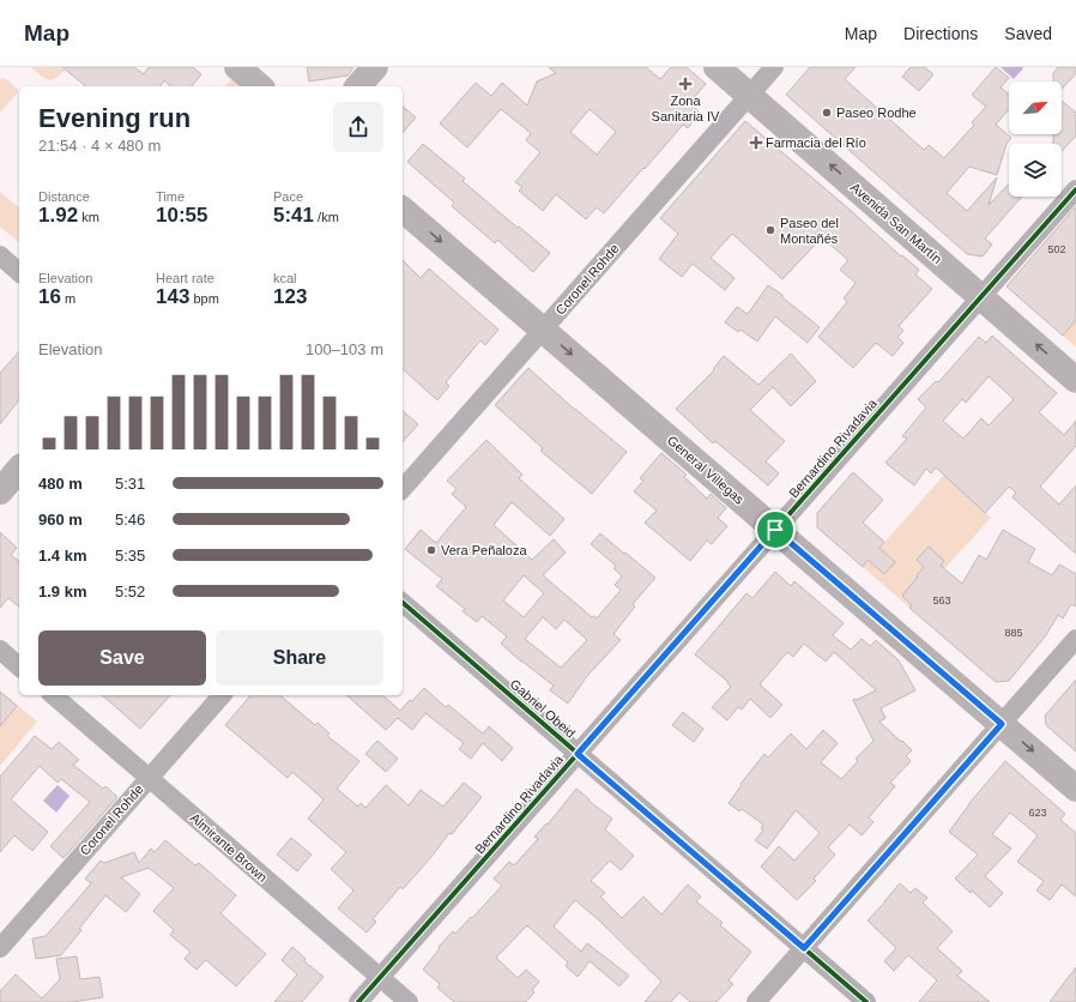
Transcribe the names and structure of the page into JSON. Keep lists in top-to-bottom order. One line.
{"streets":{"main road":["Avenida San Martín","General Villegas"],"street":["Coronel Rohde","Bernardino Rivadavia","Gabriel Obeid","Almirante Brown"]},"crossings":[["Avenida San Martín","Coronel Rohde"],["Avenida San Martín","Bernardino Rivadavia"],["Coronel Rohde","General Villegas"],["Coronel Rohde","Almirante Brown"],["Bernardino Rivadavia","General Villegas"],["Bernardino Rivadavia","Gabriel Obeid"],["Bernardino Rivadavia","Almirante Brown"]],"one_way":["Avenida San Martín","General Villegas"],"places":{"health":["Zona Sanitaria IV","Farmacia del Río"],"other":["Paseo Rodhe","Paseo del Montañés","Vera Peñaloza"]},"house_numbers":["502","563","885","623"],"north":"top right","page":{"header":"Map","nav":["Map","Directions","Saved"],"heading":["Evening run","21:54 · 4 × 480 m"],"stats":[["Distance","1.92 km"],["Time","10:55"],["Pace","5:41 /km"],["Elevation","16 m"],["Heart rate","143 bpm"],["kcal","123"]],"chart":["Elevation","100–103 m"],"list":[{"name":"480 m","note":"5:31"},{"name":"960 m","note":"5:46"},{"name":"1.4 km","note":"5:35"},{"name":"1.9 km","note":"5:52"}],"buttons":["Save","Share"]}}
